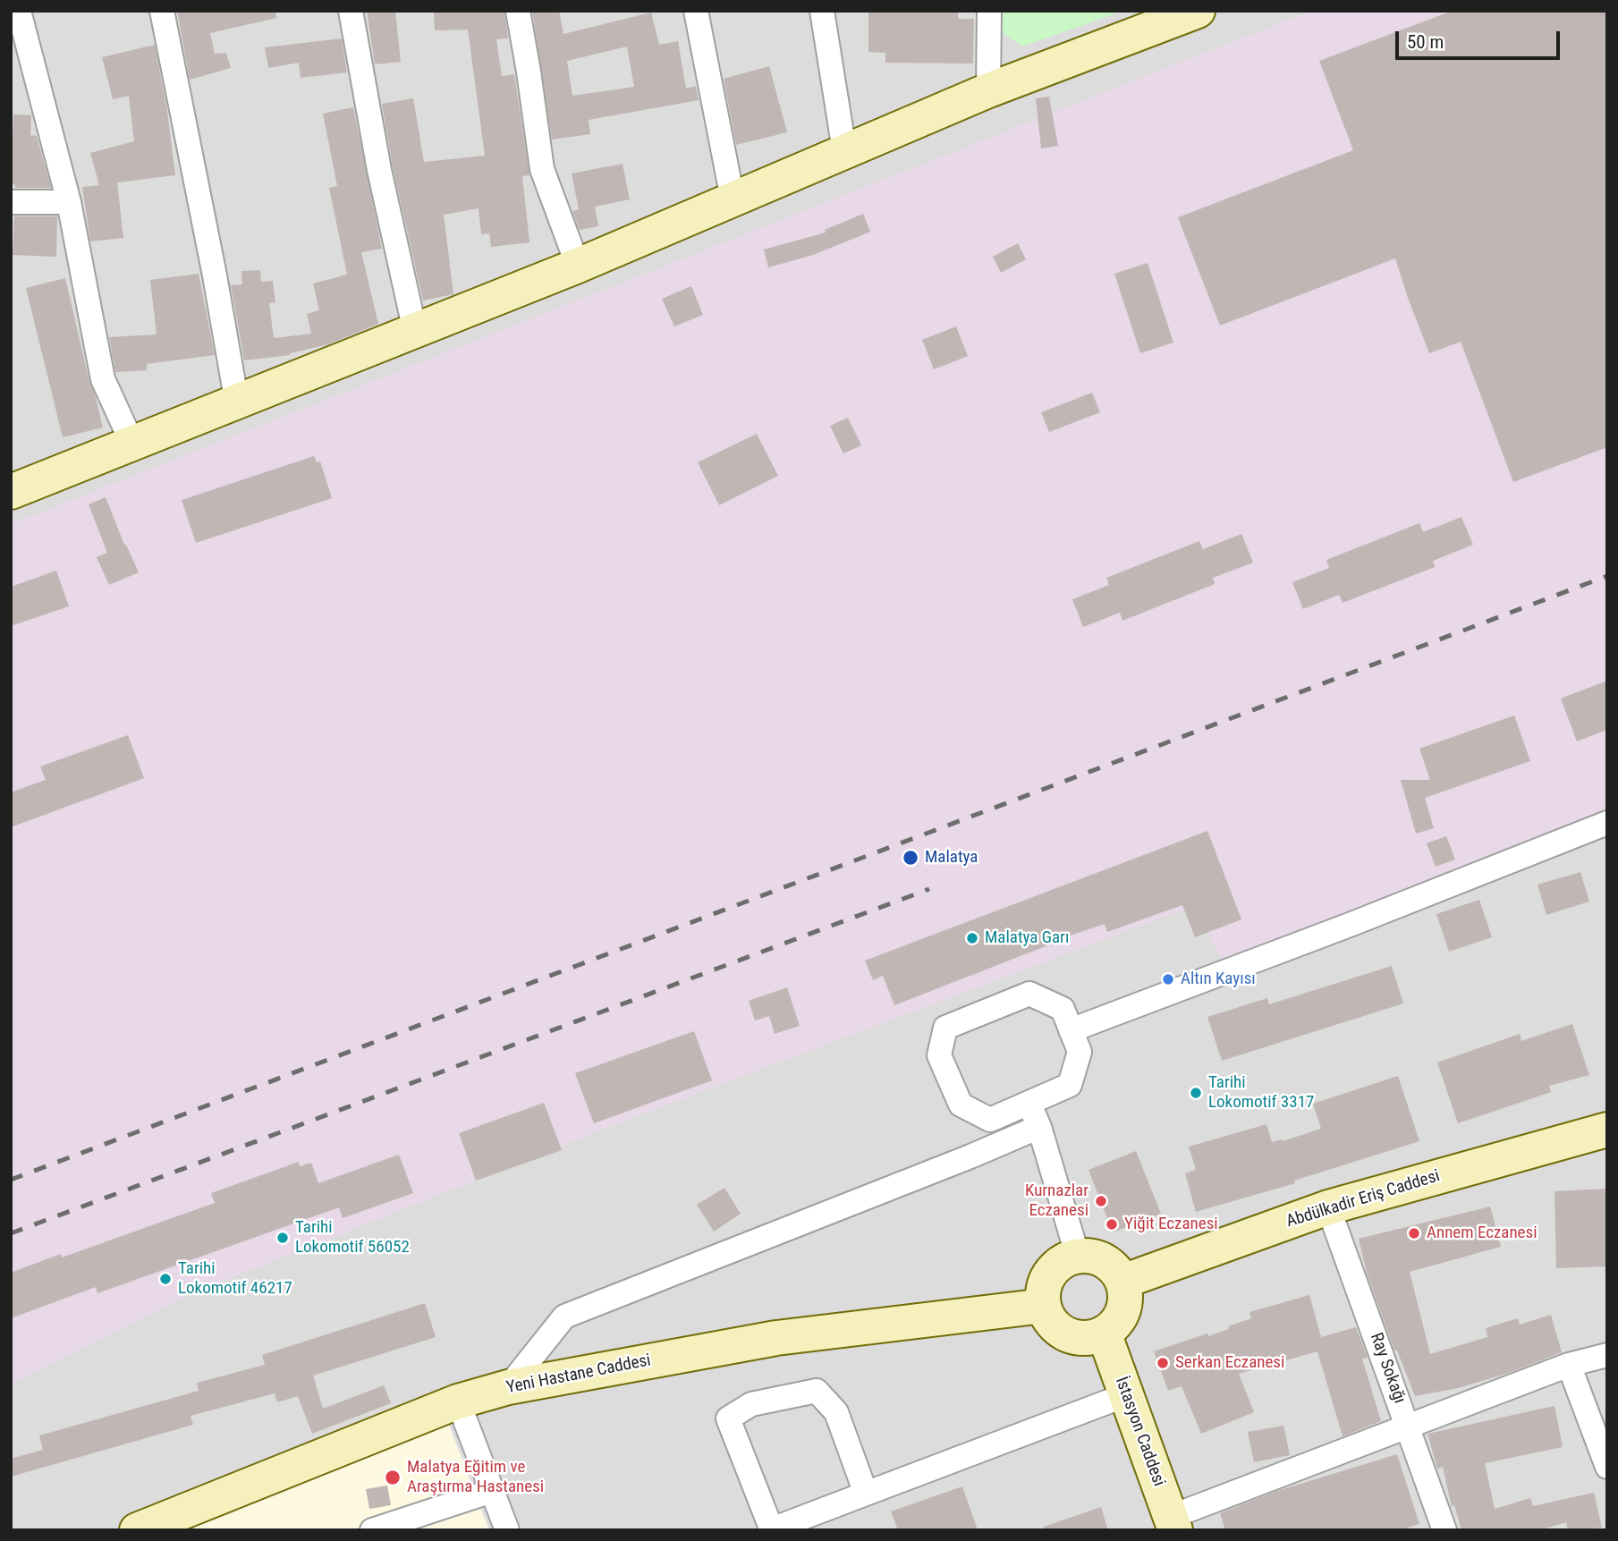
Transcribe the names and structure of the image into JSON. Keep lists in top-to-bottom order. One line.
{"streets":{"main road":["Abdülkadir Eriş Caddesi","Yeni Hastane Caddesi","İstasyon Caddesi"],"street":["Ray Sokağı"]},"crossings":[["Abdülkadir Eriş Caddesi","Ray Sokağı"],["Abdülkadir Eriş Caddesi","Yeni Hastane Caddesi"],["Abdülkadir Eriş Caddesi","İstasyon Caddesi"],["Yeni Hastane Caddesi","İstasyon Caddesi"]],"places":["Malatya","Malatya Garı","Altın Kayısı","Tarihi Lokomotif 3317","Kurnazlar Eczanesi","Yiğit Eczanesi","Annem Eczanesi","Tarihi Lokomotif 56052","Tarihi Lokomotif 46217","Serkan Eczanesi","Malatya Eğitim ve Araştırma Hastanesi"],"scale_bar":"50 m"}
